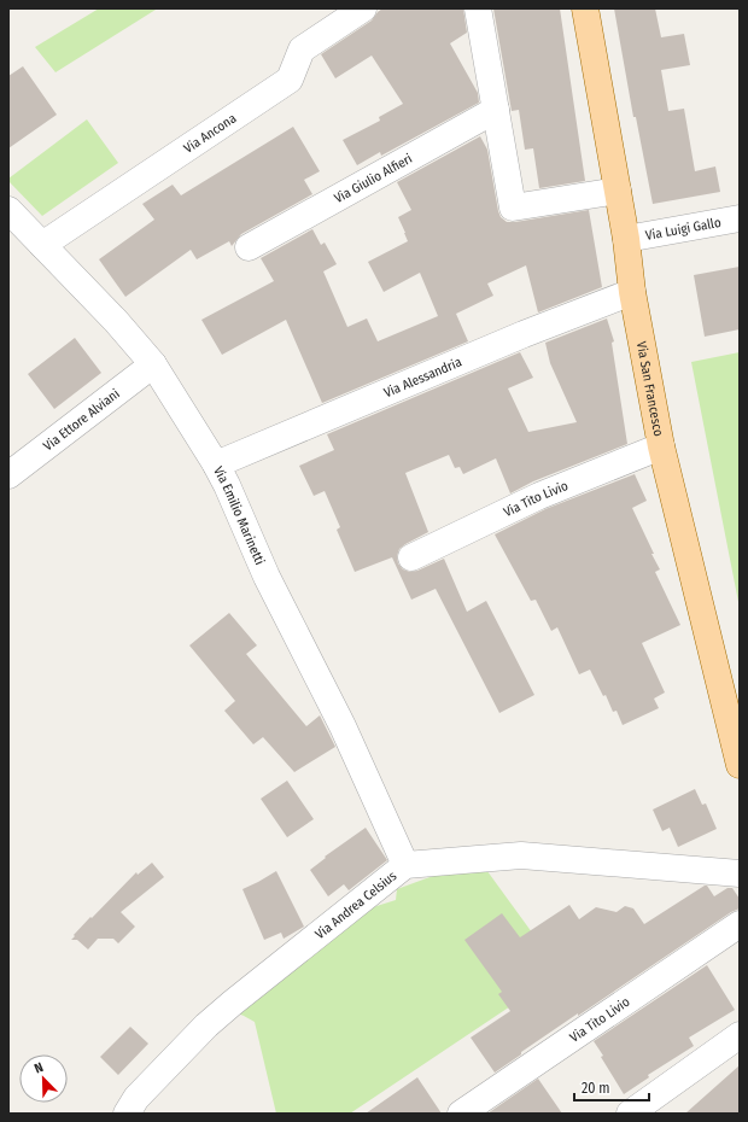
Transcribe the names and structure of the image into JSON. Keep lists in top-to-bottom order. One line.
{"streets":{"main road":["Via San Francesco"],"street":["Via Ancona","Via Giulio Alfieri","Via Luigi Gallo","Via Alessandria","Via Ettore Alviani","Via Tito Livio","Via Emilio Marinetti","Via Andrea Celsius"]},"crossings":[["Via Ancona","Via Emilio Marinetti"],["Via Luigi Gallo","Via San Francesco"],["Via Alessandria","Via San Francesco"],["Via Alessandria","Via Emilio Marinetti"],["Via San Francesco","Via Tito Livio"],["Via Ettore Alviani","Via Emilio Marinetti"],["Via Emilio Marinetti","Via Andrea Celsius"]],"scale_bar":"20 m","north":"top left"}
